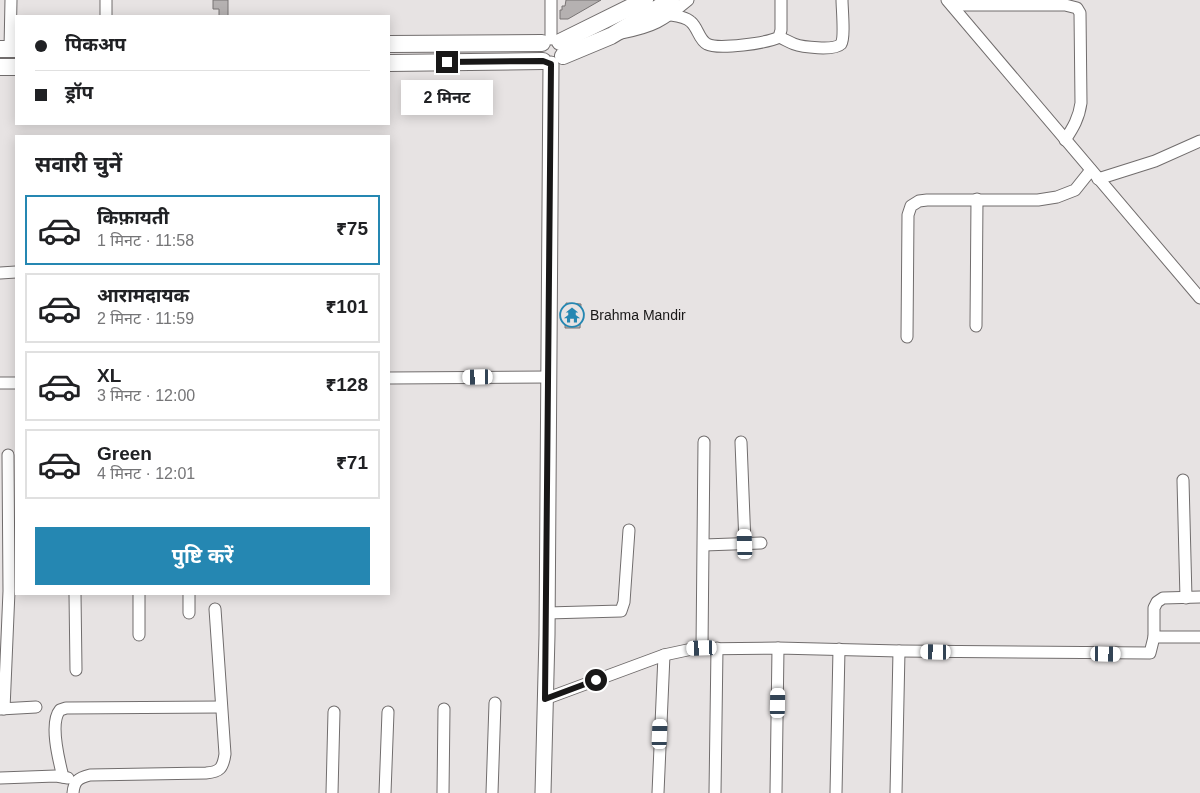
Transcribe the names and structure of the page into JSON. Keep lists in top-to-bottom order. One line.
{"places":{"temple":["Brahma Mandir"]},"page":{"banner":["पिकअप","ड्रॉप"],"bubble":"2 मिनट","heading":"सवारी चुनें","list":[{"name":"किफ़ायती","note":"1 मिनट · 11:58","value":"₹75"},{"name":"आरामदायक","note":"2 मिनट · 11:59","value":"₹101"},{"name":"XL","note":"3 मिनट · 12:00","value":"₹128"},{"name":"Green","note":"4 मिनट · 12:01","value":"₹71"}],"buttons":"पुष्टि करें"}}
